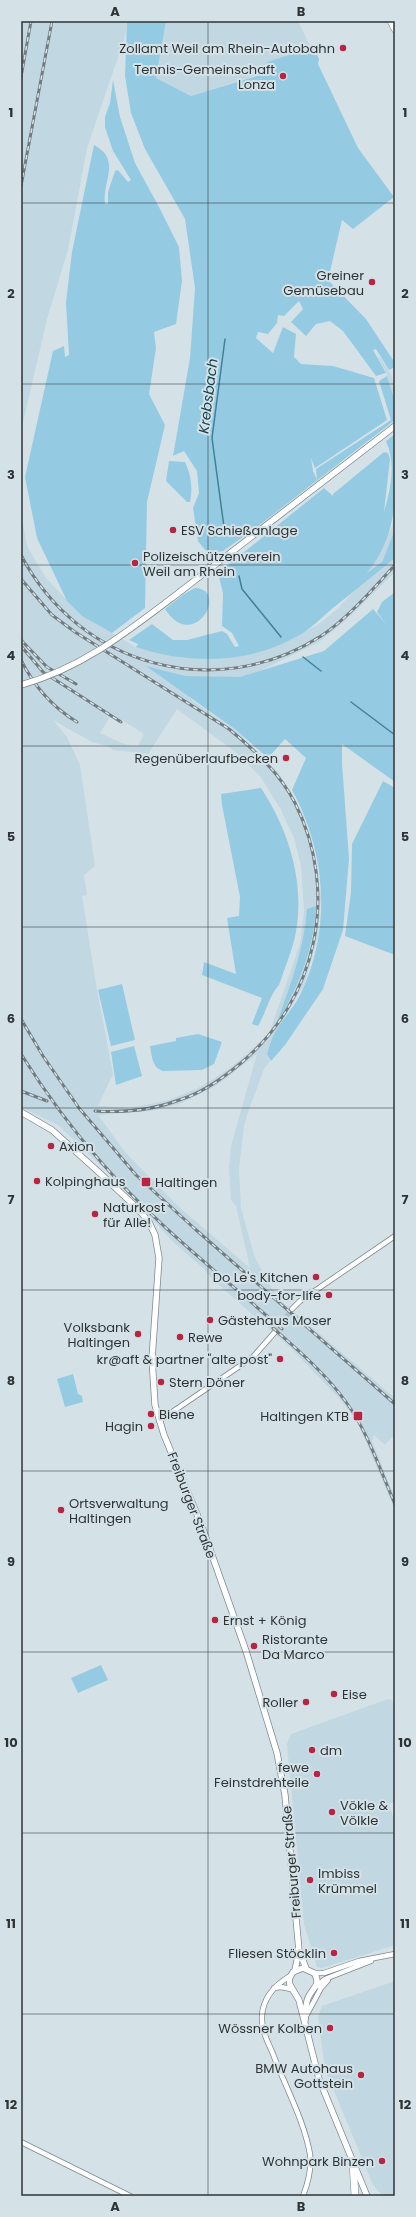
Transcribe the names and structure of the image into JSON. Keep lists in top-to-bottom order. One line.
{"streets":{"main road":["Freiburger Straße"]},"water":["Krebsbach"],"places":{"other":["Zollamt Weil am Rhein-Autobahn","Tennis-Gemeinschaft Lonza","Greiner Gemüsebau","ESV Schießanlage","Polizeischützenverein Weil am Rhein","Regenüberlaufbecken","Axion","Kolpinghaus","Naturkost für Alle!","Do Le's Kitchen","body-for-life","Gästehaus Moser","Volksbank Haltingen","Rewe","kr@aft & partner \"alte post\"","Stern Döner","Biene","Hagin","Ortsverwaltung Haltingen","Ernst + König","Ristorante Da Marco","Eise","Roller","dm","fewe Feinstdrehteile","Vökle & Völkle","Imbiss Krümmel","Fliesen Stöcklin","Wössner Kolben","BMW Autohaus Gottstein","Wohnpark Binzen"],"transit":["Haltingen","Haltingen KTB"]},"grid":{"columns":["A","B"],"rows":["1","2","3","4","5","6","7","8","9","10","11","12"]}}
